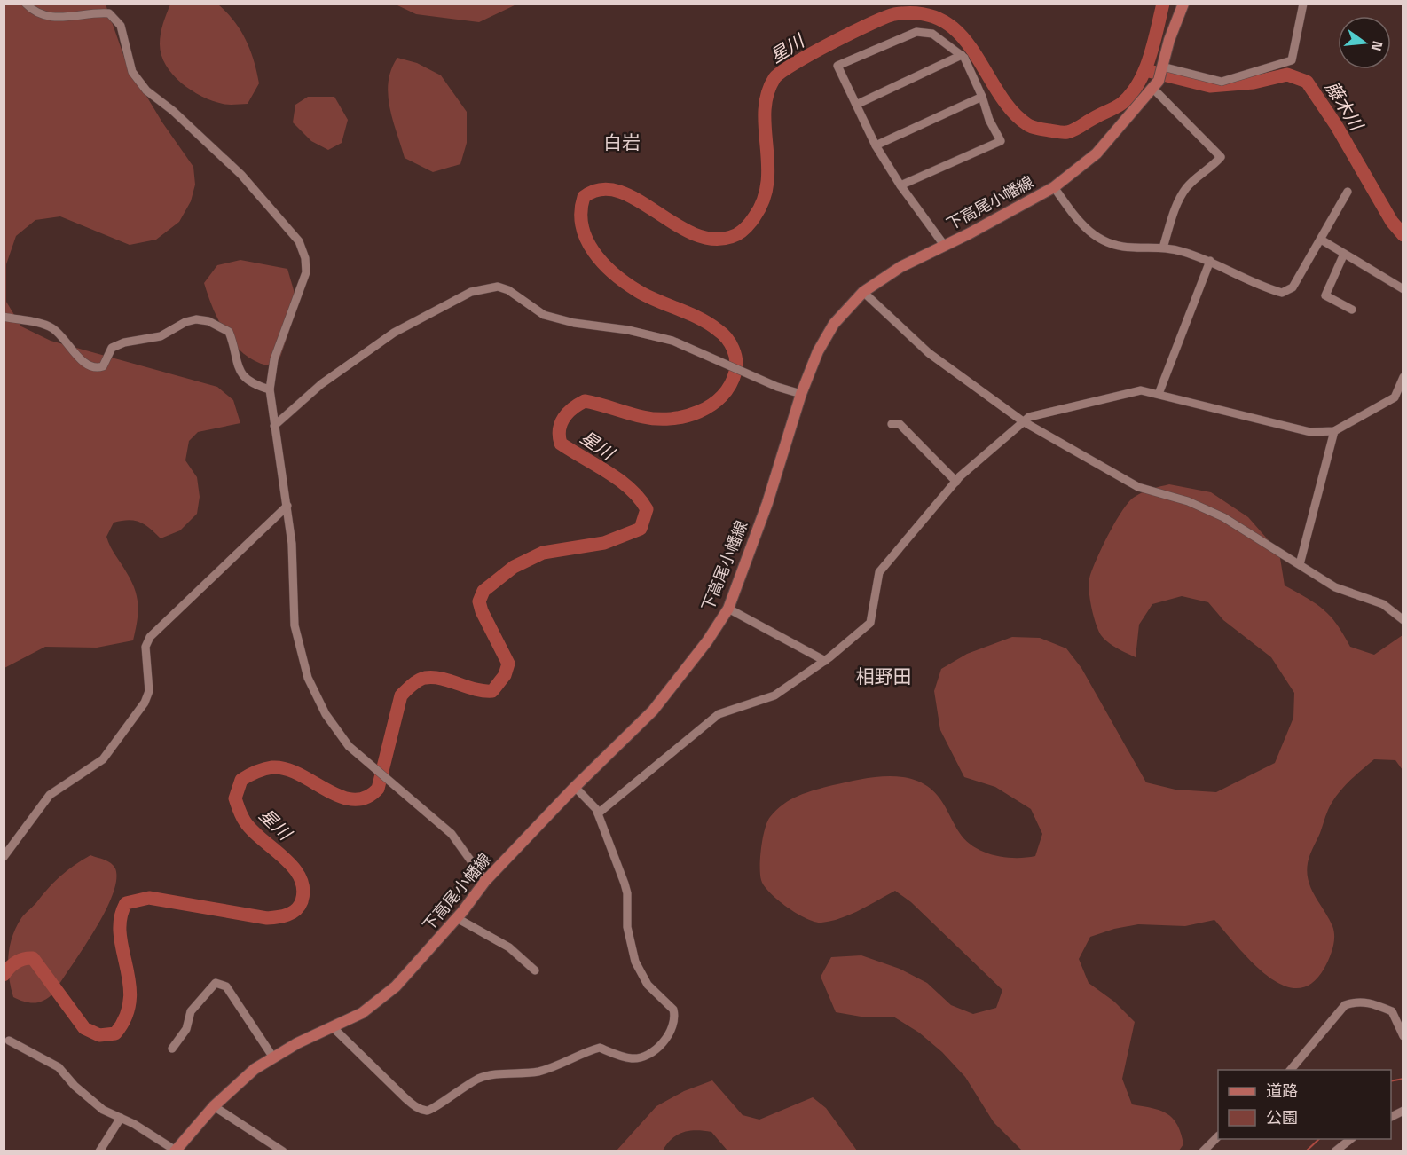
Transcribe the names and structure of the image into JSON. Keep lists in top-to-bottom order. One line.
{"streets":{"main road":["下高尾小幡線"]},"districts":["白岩","相野田"],"water":["星川","藤木川"],"legend":["道路","公園"],"north":"right"}
